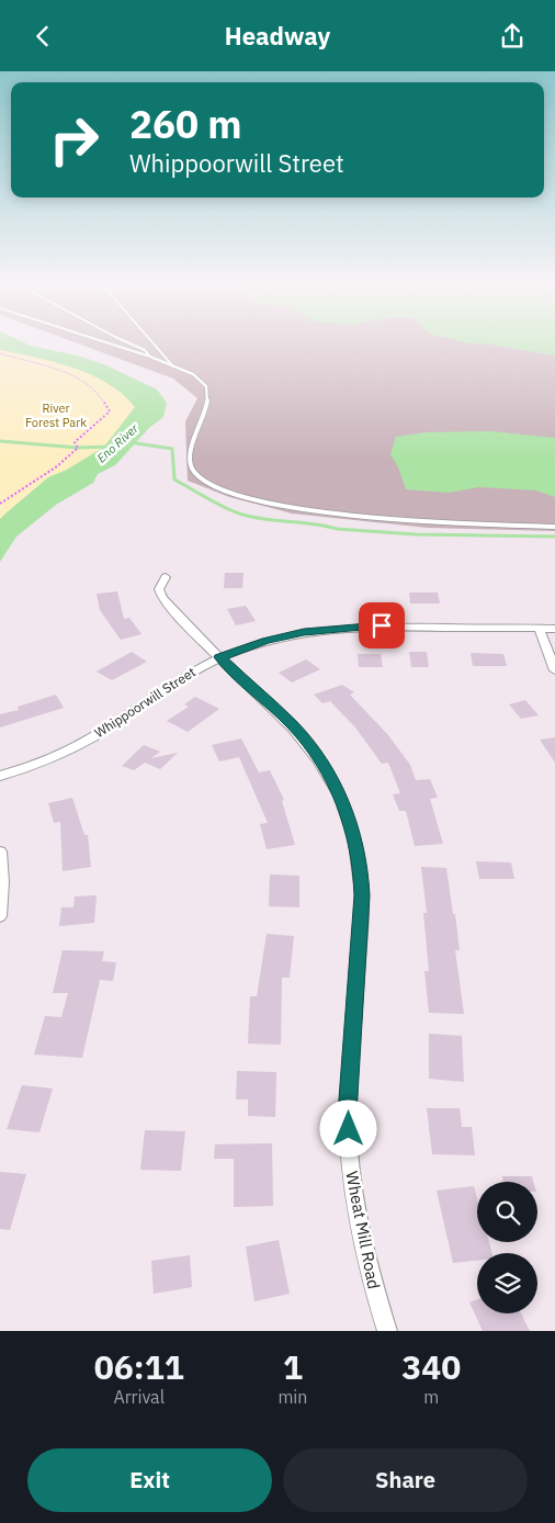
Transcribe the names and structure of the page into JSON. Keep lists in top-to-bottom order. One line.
{"streets":{"street":["Whippoorwill Street","Wheat Mill Road"]},"crossings":[["Whippoorwill Street","Wheat Mill Road"]],"water":["Eno River"],"parks":["River Forest Park"],"page":{"header":"Headway","turn":["260 m","Whippoorwill Street"],"eta":["06:11","Arrival","1","min","340","m"],"buttons":["Exit","Share"]}}
